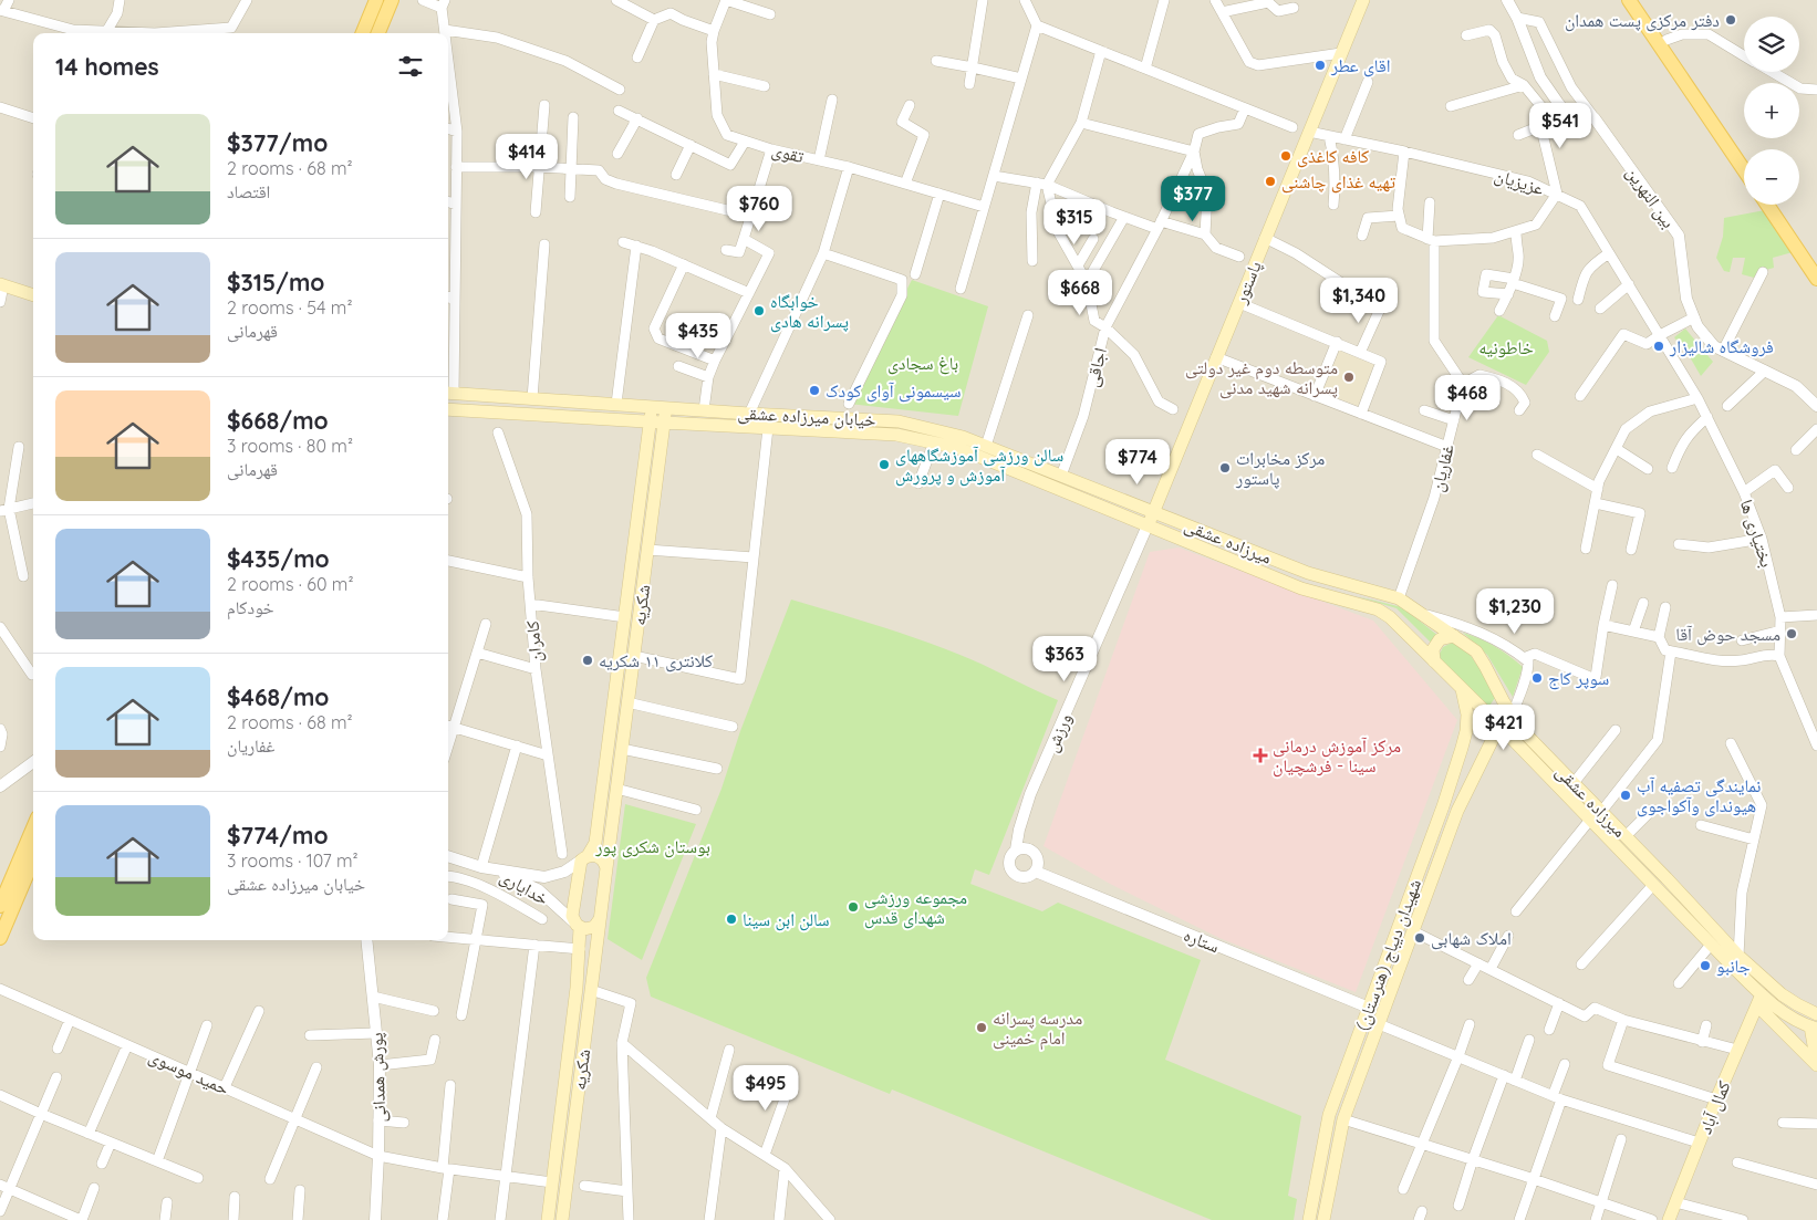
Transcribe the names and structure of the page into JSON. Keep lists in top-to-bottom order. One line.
{"streets":{"main road":["پاستور","خیابان میرزاده عشقی","میرزاده عشقی","شکریه","شهیدان دیباج (هنرستان)","کمال آباد"],"street":["تقوی","عزیزیان","بین النهرین","اجاقی","غفاریان","بختیاری ها","کامران","ورزش","خدایاری","ستاره","حمید موسوی","پورش همدانی"]},"crossings":[["عزیزیان","پاستور"],["عزیزیان","بختیاری ها"],["پاستور","خیابان میرزاده عشقی"],["پاستور","میرزاده عشقی"],["پاستور","ورزش"],["اجاقی","خیابان میرزاده عشقی"],["خیابان میرزاده عشقی","میرزاده عشقی"],["خیابان میرزاده عشقی","شکریه"],["خیابان میرزاده عشقی","ورزش"],["غفاریان","میرزاده عشقی"],["میرزاده عشقی","ورزش"],["میرزاده عشقی","شهیدان دیباج (هنرستان)"],["میرزاده عشقی","کمال آباد"],["شکریه","خدایاری"],["شکریه","حمید موسوی"],["ورزش","ستاره"],["ستاره","شهیدان دیباج (هنرستان)"],["حمید موسوی","پورش همدانی"]],"parks":["خاطونیه","باغ سجادی","بوستان شکری پور"],"places":{"other":["دفتر مرکزی پست همدان","اقای عطر","کافه کاغذی","تهیه غذای چاشنی","خوابگاه پسرانه هادی","فروشگاه شالیزار","متوسطه دوم غیر دولتی پسرانه شهید مدنی","سیسمونی آوای کودک","سالن ورزشی آموزشگاههای آموزش و پرورش","مرکز مخابرات پاستور","مسجد حوض آقا","کلانتری ۱۱ شکریه","سوپر کاج","نمایندگی تصفیه آب هیوندای وآکواجوی","مجموعه ورزشی شهدای قدس","سالن ابن سینا","املاک شهابی","جانبو","مدرسه پسرانه امام خمینی"],"health":["مرکز آموزش درمانی سینا - فرشچیان"]},"page":{"map_buttons":["+","−"],"heading":"14 homes","list":[{"name":"$377/mo","note":"2 rooms · 68 m² · اقتصاد"},{"name":"$315/mo","note":"2 rooms · 54 m² · قهرمانی"},{"name":"$668/mo","note":"3 rooms · 80 m² · قهرمانی"},{"name":"$435/mo","note":"2 rooms · 60 m² · خودکام"},{"name":"$468/mo","note":"2 rooms · 68 m² · غفاریان"},{"name":"$774/mo","note":"3 rooms · 107 m² · خیابان میرزاده عشقی"}],"price":["$541","$414","$377","$760","$315","$668","$1,340","$435","$468","$774","$1,230","$363","$421","$495"]}}
